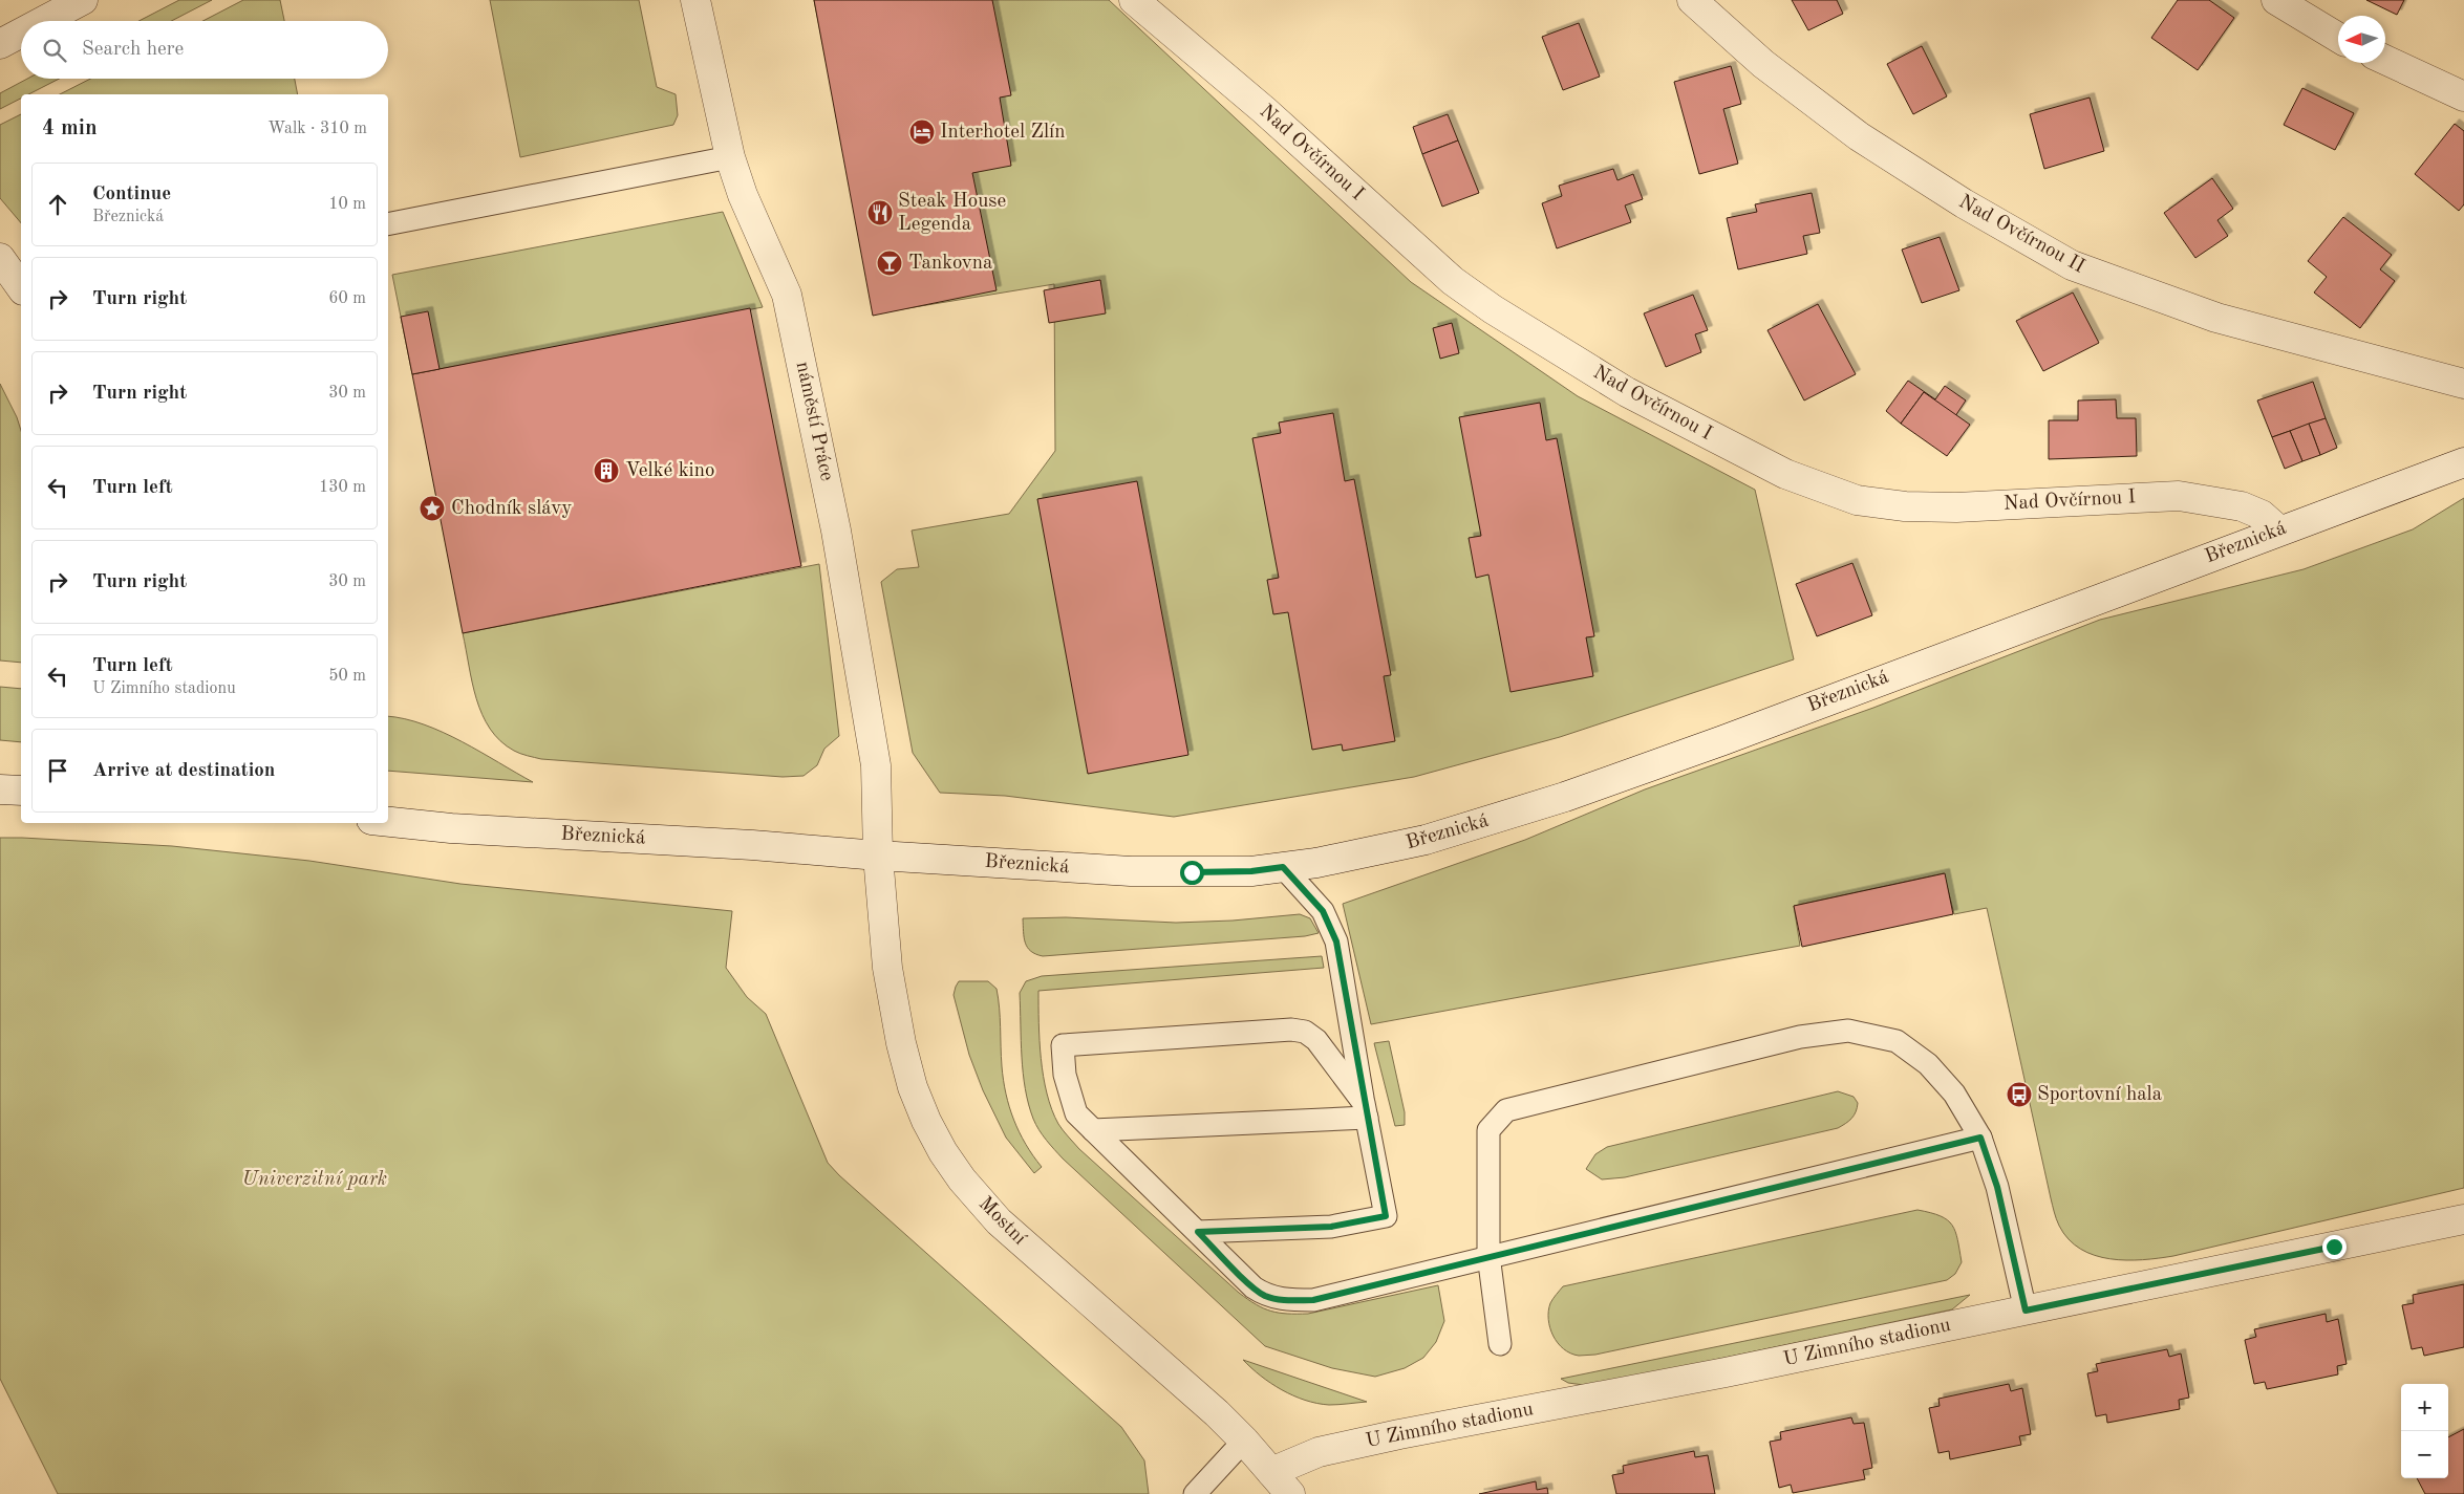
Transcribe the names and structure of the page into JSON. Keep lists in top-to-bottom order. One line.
{"streets":{"street":["Nad Ovčírnou I","Nad Ovčírnou II","náměstí Práce","Březnická","Mostní","U Zimního stadionu"]},"crossings":[["Nad Ovčírnou I","Březnická"],["náměstí Práce","Březnická"],["náměstí Práce","Mostní"],["Březnická","Mostní"],["Mostní","U Zimního stadionu"]],"parks":["Univerzitní park"],"places":{"hotel":["Interhotel Zlín"],"restaurant":["Steak House Legenda"],"bar":["Tankovna"],"building":["Velké kino"],"place":["Chodník slávy"],"bus stop":["Sportovní hala"]},"north":"left","page":{"search":"Search here","heading":["4 min","Walk · 310 m"],"list":[["Continue","Březnická","10 m"],["Turn right","60 m"],["Turn right","30 m"],["Turn left","130 m"],["Turn right","30 m"],["Turn left","U Zimního stadionu","50 m"],"Arrive at destination"],"map_buttons":["+","−"]}}
